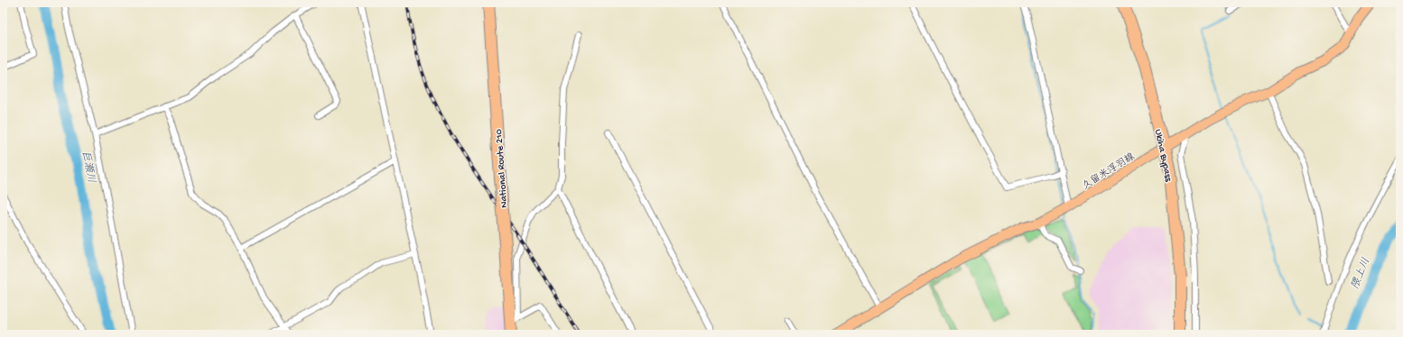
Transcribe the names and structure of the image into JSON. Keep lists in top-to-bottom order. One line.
{"streets":{"highway":["Ukiha Bypass","National Route 210"],"main road":["久留米浮羽線"]},"crossings":[["Ukiha Bypass","久留米浮羽線"]],"water":["巨瀬川","隈上川"]}
